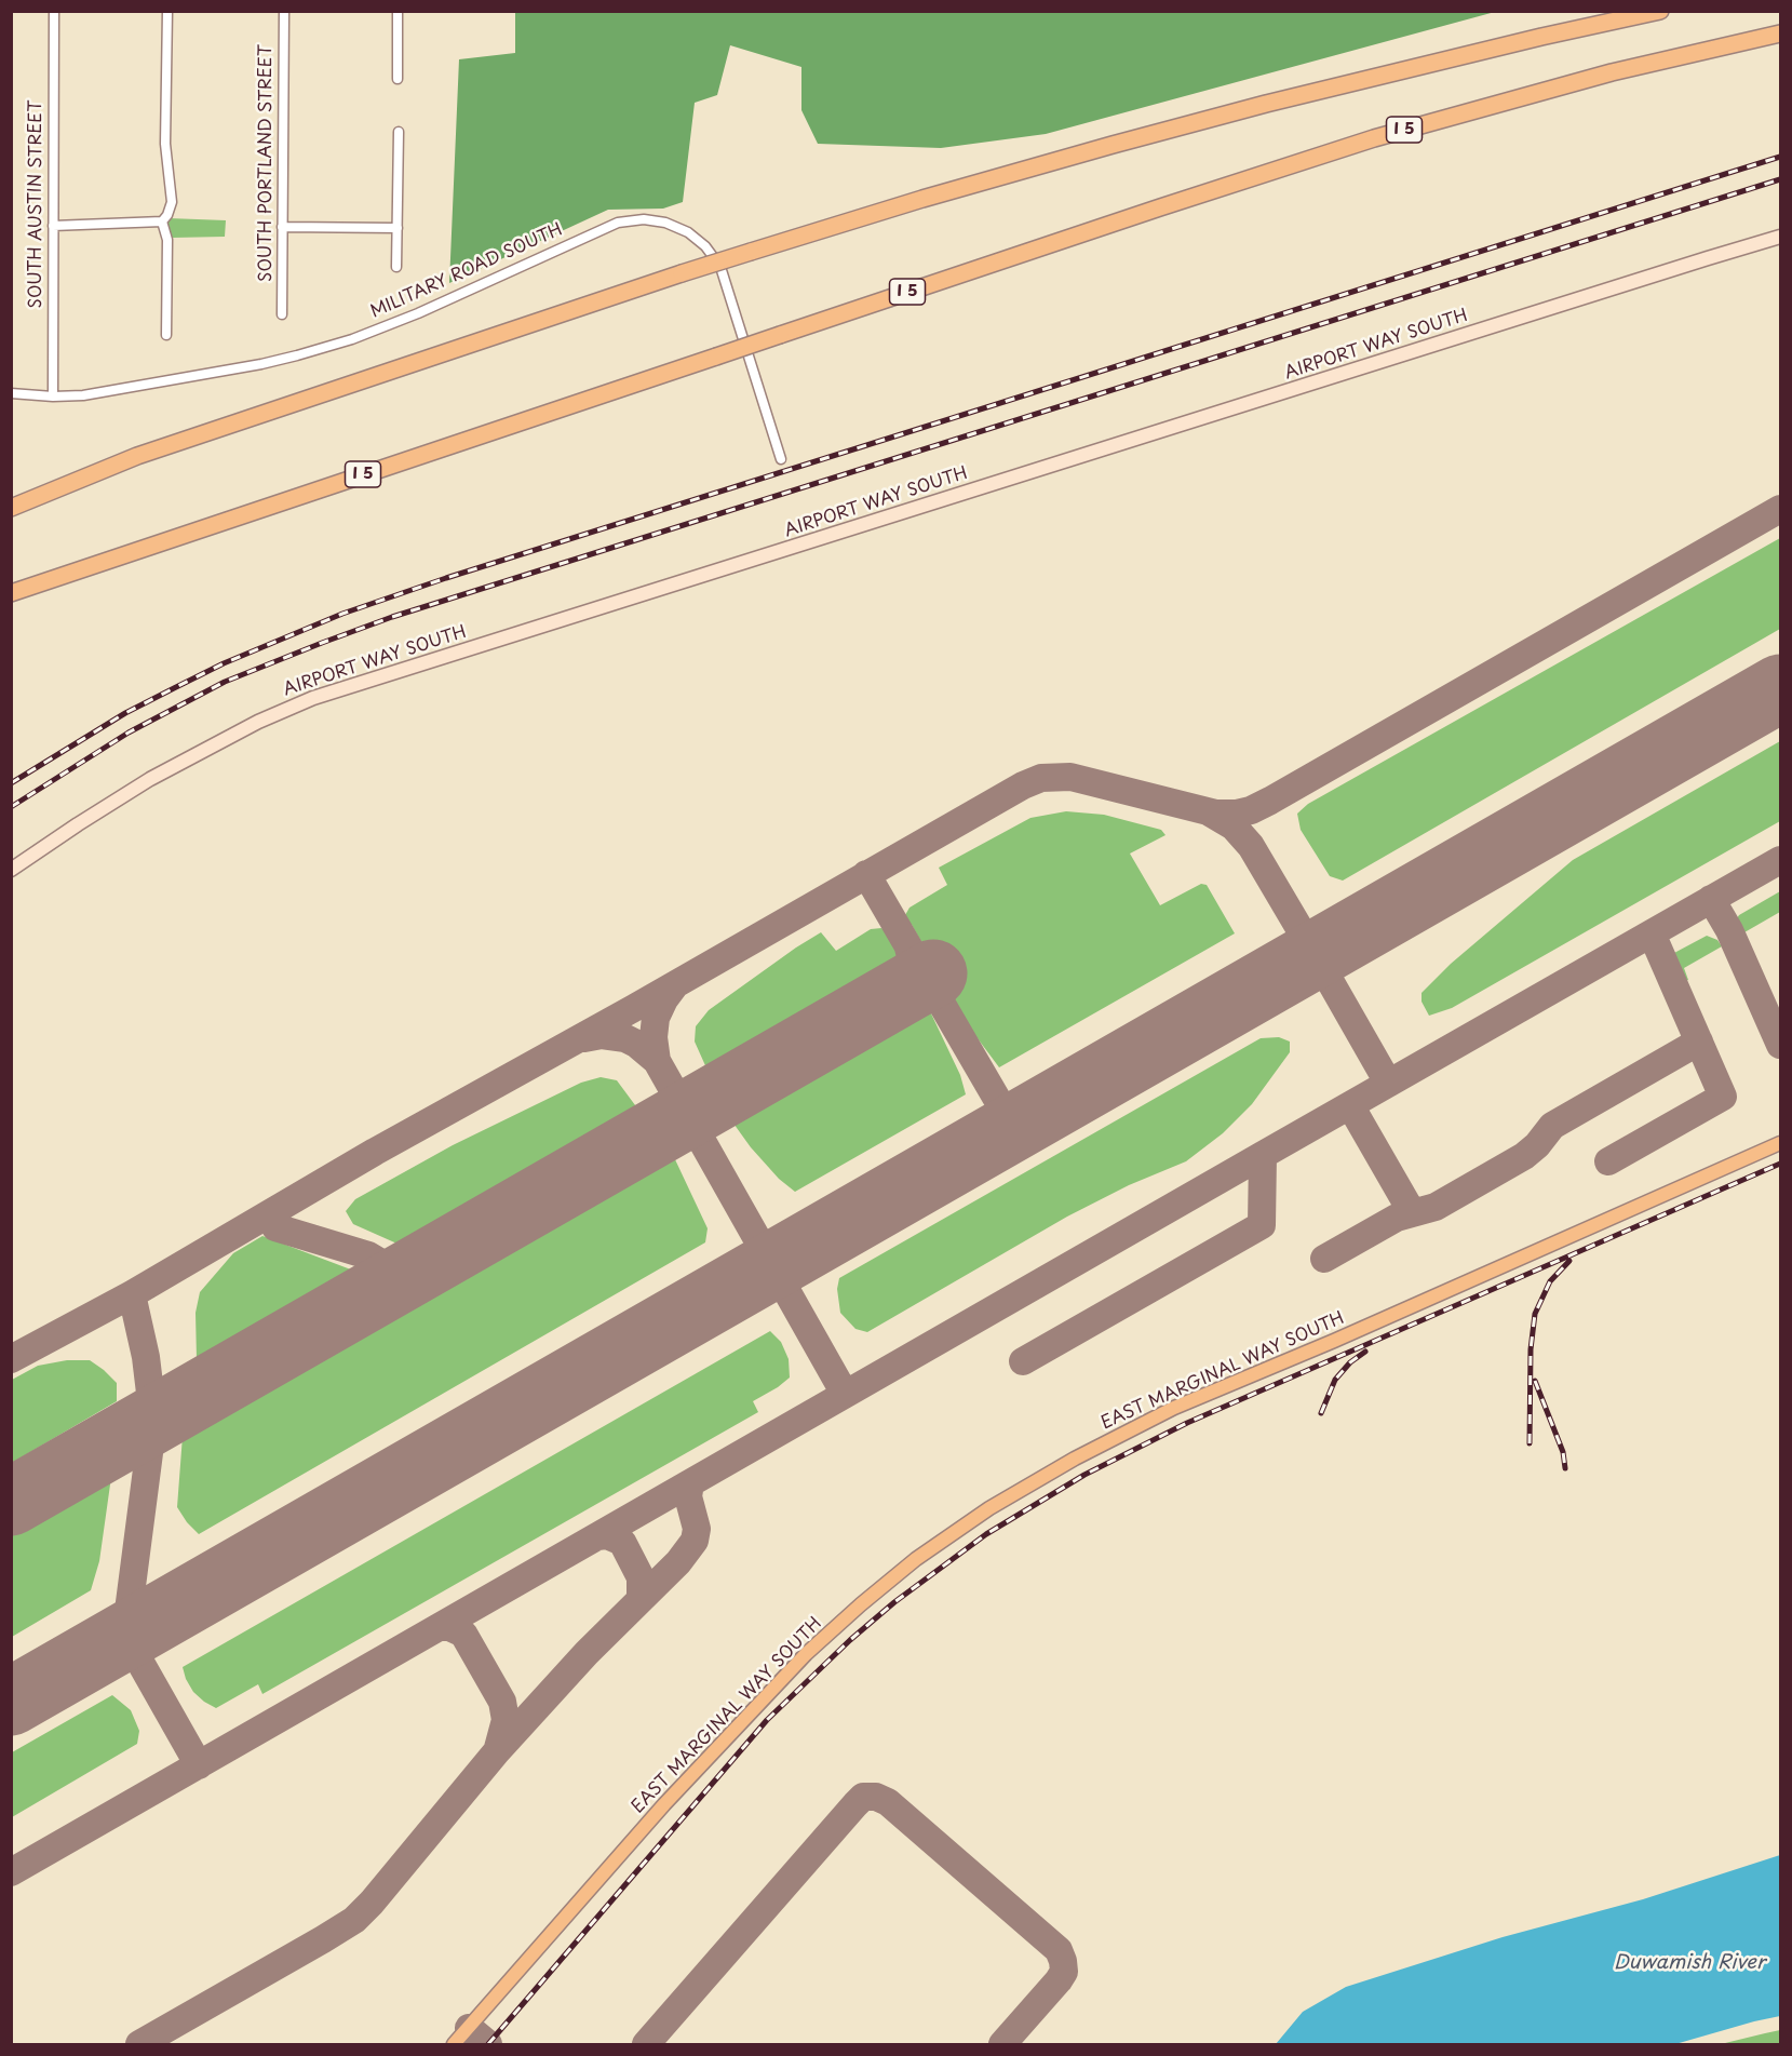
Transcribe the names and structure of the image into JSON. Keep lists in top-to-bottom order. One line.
{"streets":{"highway":["I 5"],"main road":["AIRPORT WAY SOUTH","EAST MARGINAL WAY SOUTH"],"street":["SOUTH PORTLAND STREET","SOUTH AUSTIN STREET","MILITARY ROAD SOUTH"]},"crossings":[["SOUTH AUSTIN STREET","MILITARY ROAD SOUTH"]],"water":["Duwamish River"]}
